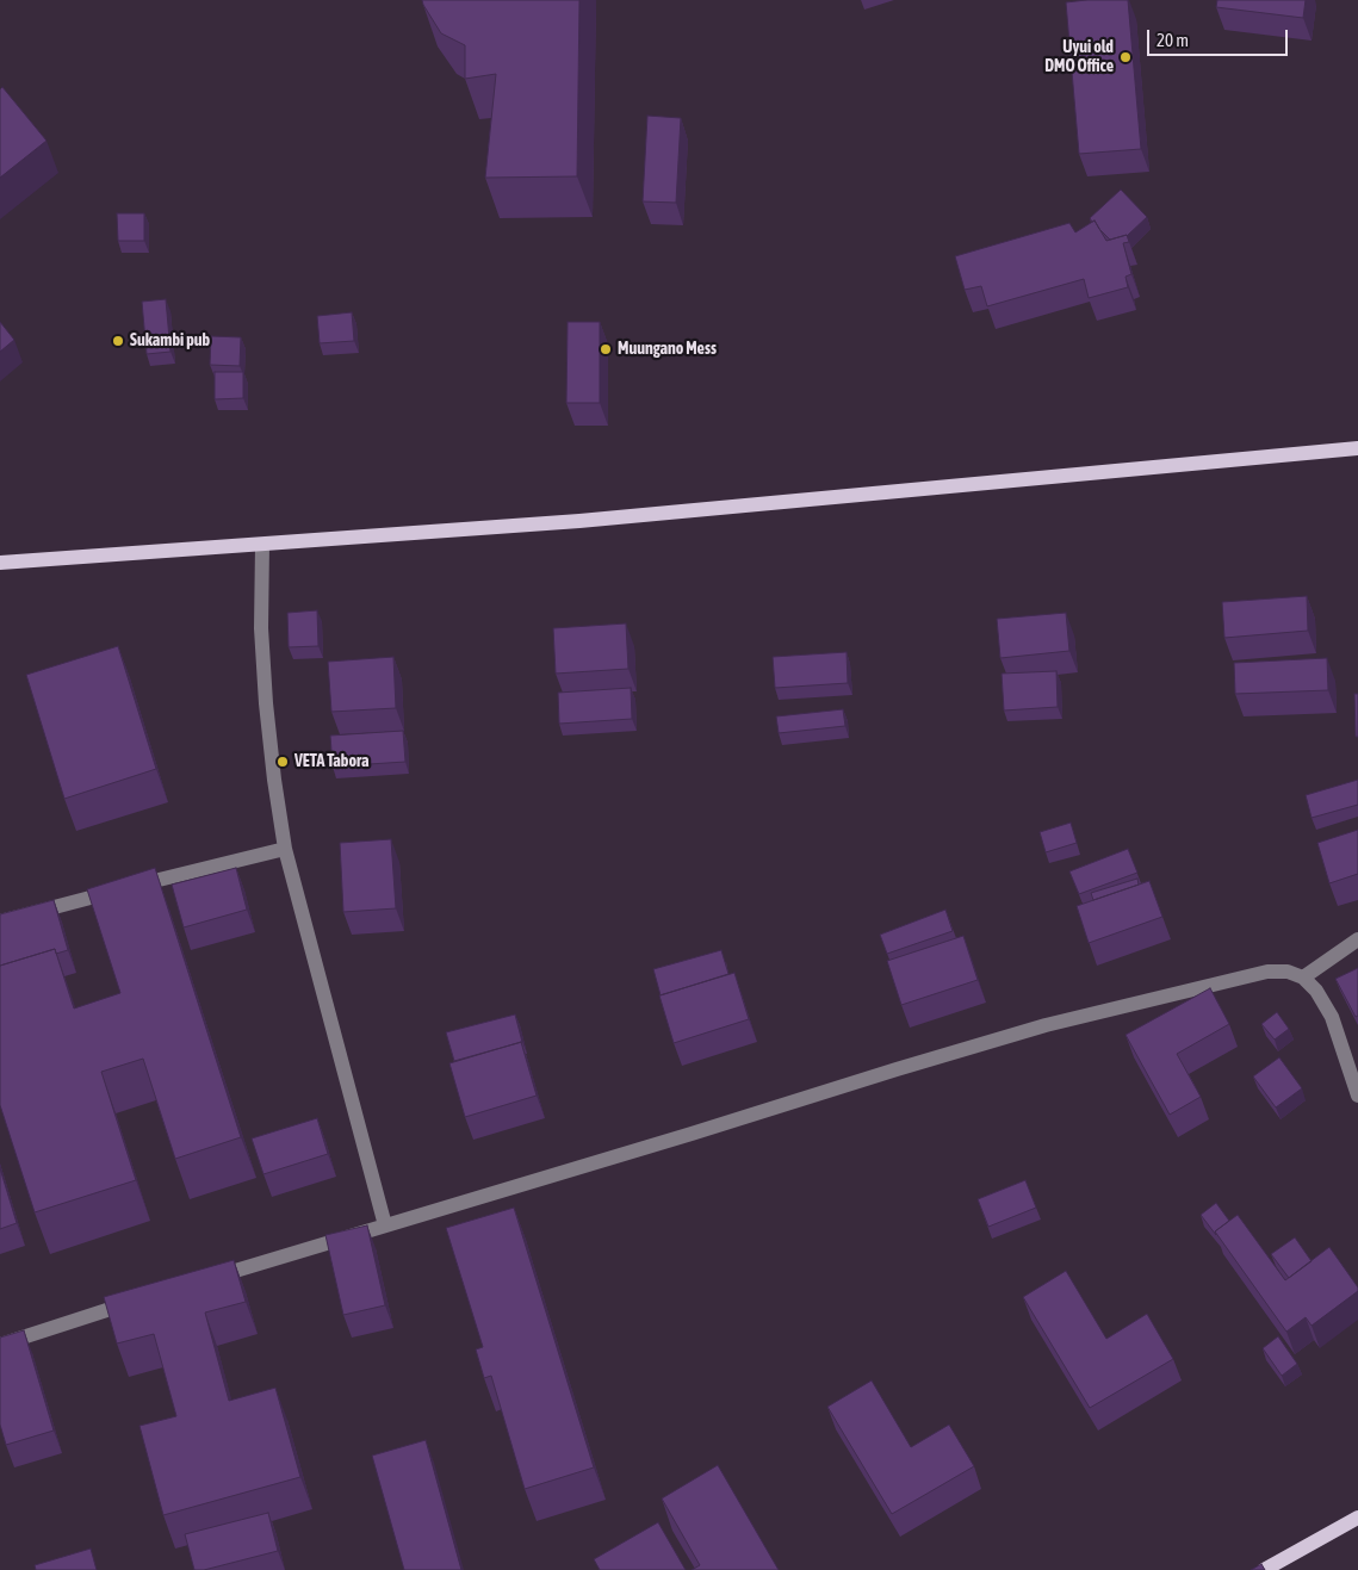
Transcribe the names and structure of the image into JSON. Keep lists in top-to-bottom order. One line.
{"places":["Uyui old DMO Office","Sukambi pub","Muungano Mess","VETA Tabora"],"scale_bar":"20 m"}
